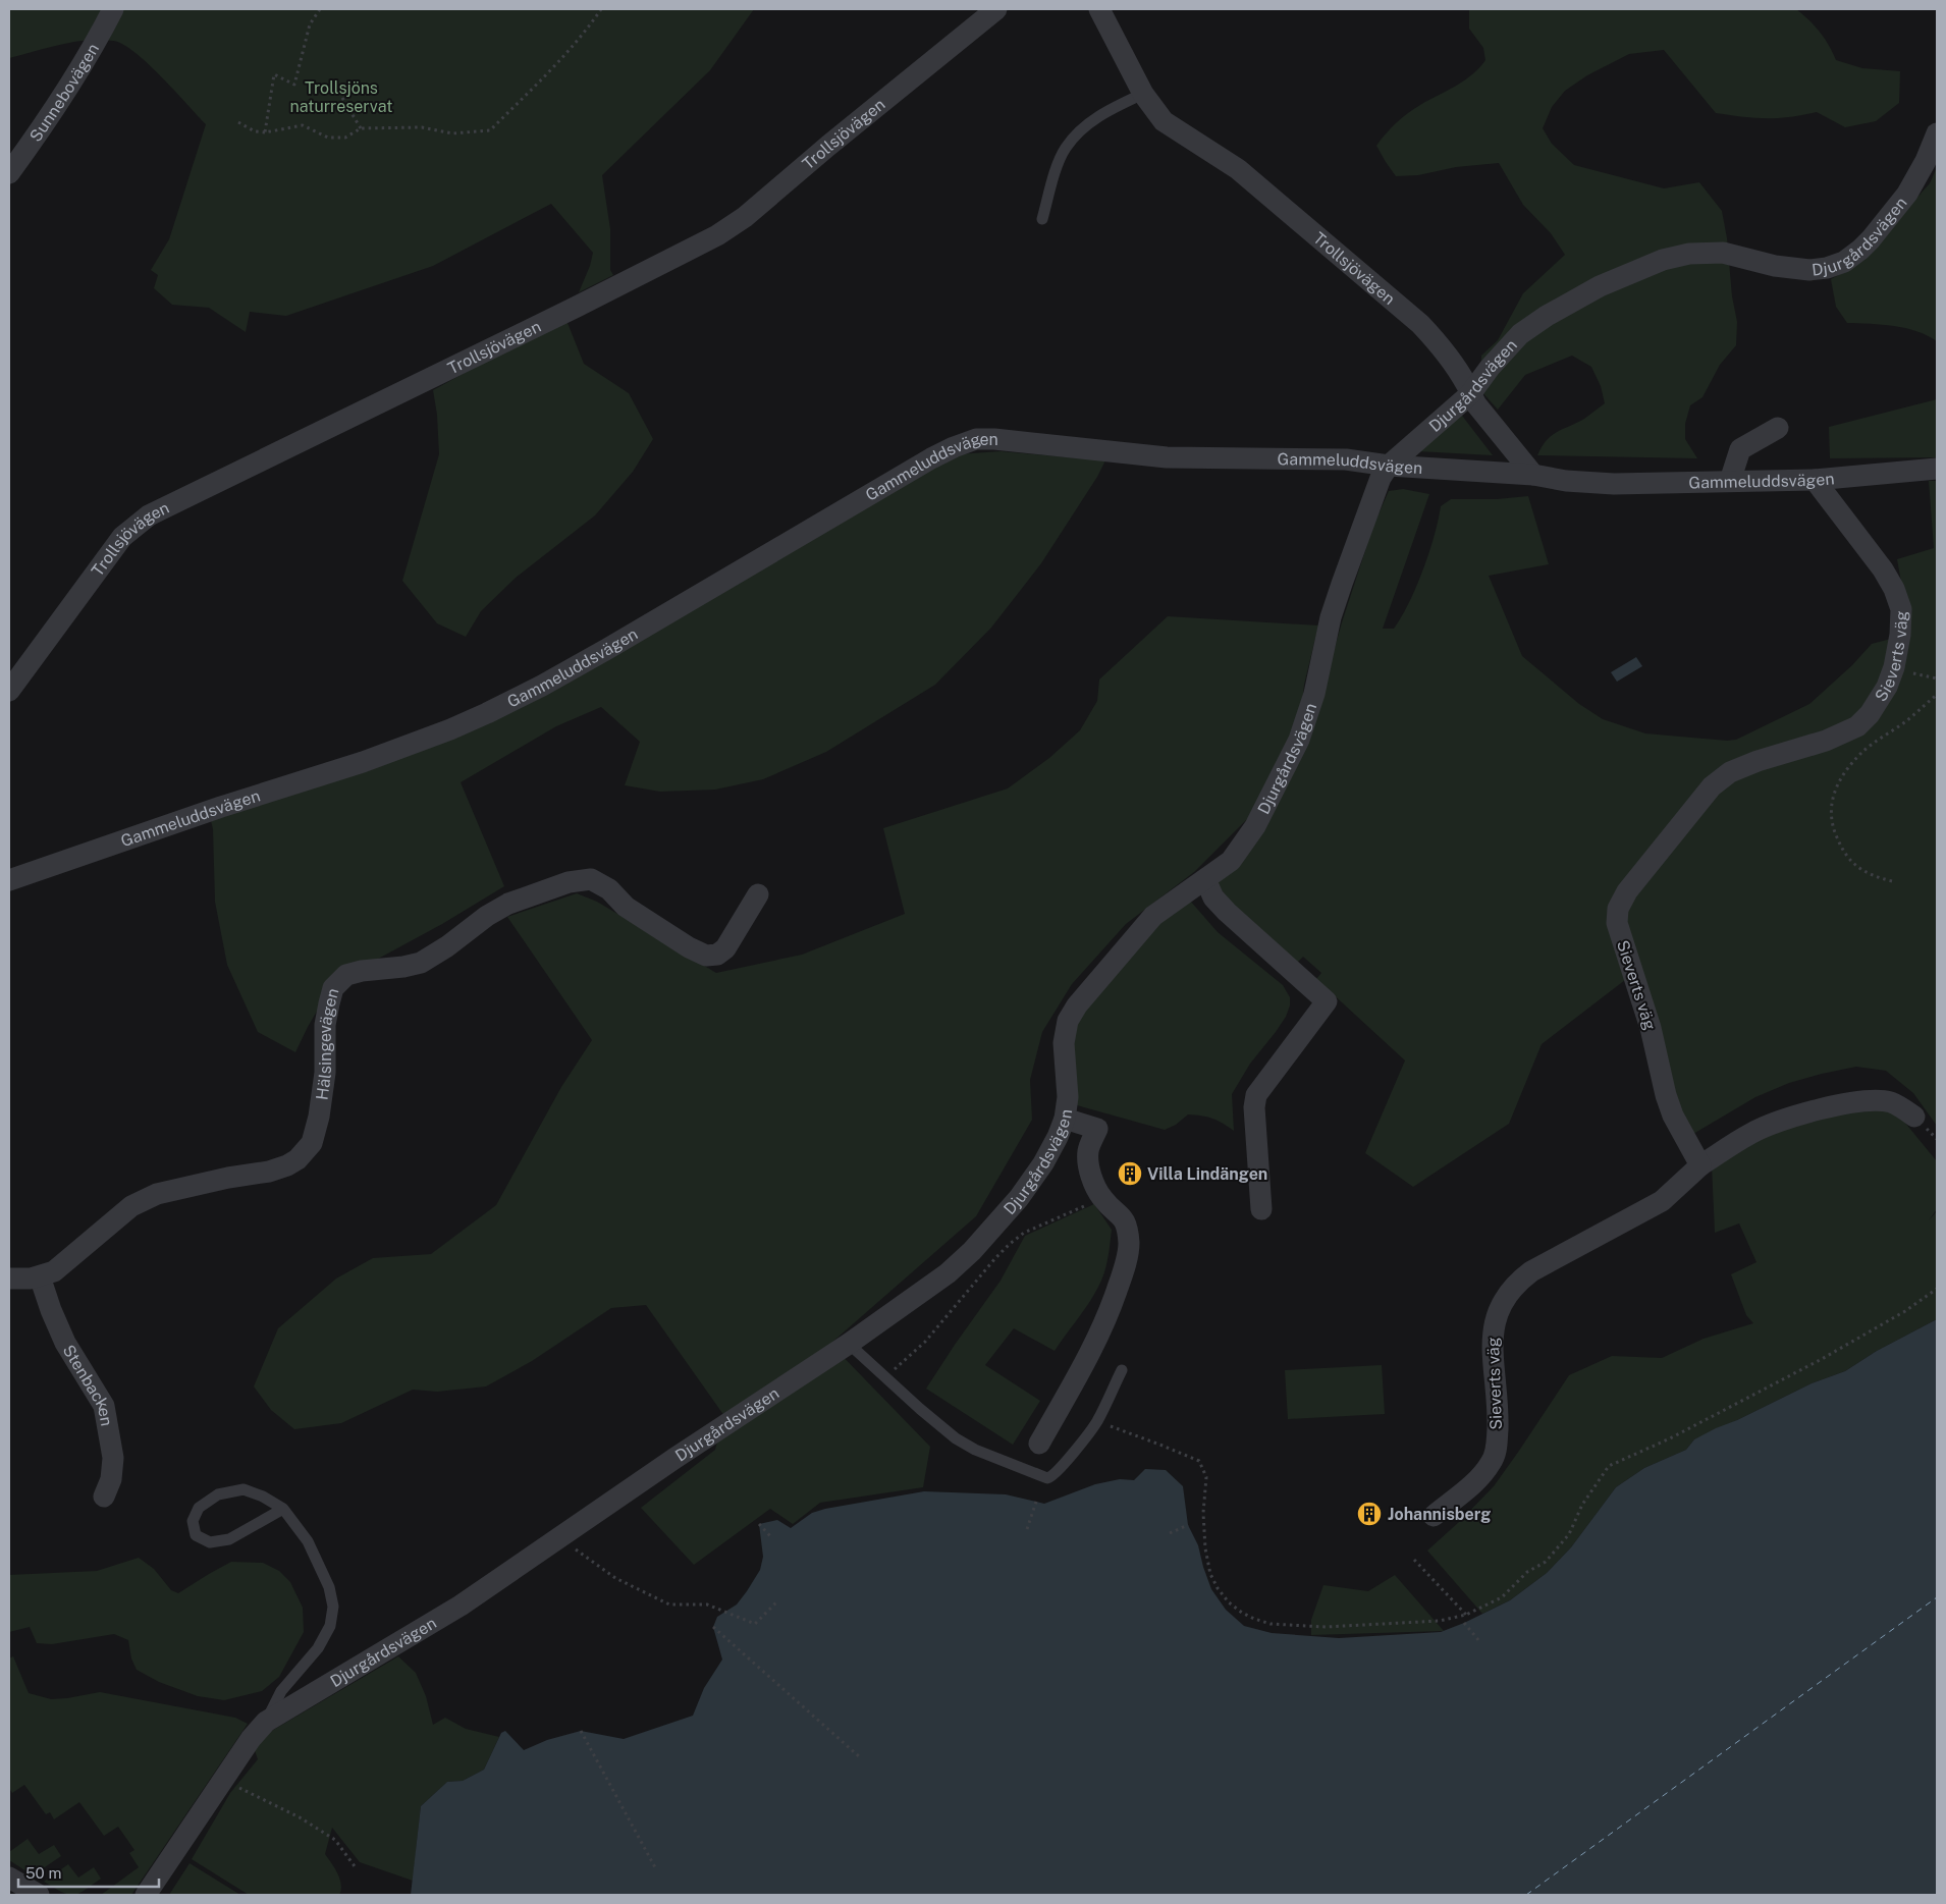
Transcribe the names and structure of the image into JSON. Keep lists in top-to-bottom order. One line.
{"streets":{"street":["Sunnebovägen","Trollsjövägen","Djurgårdsvägen","Gammeluddsvägen","Sieverts väg","Hälsingevägen","Stenbacken"]},"crossings":[["Trollsjövägen","Djurgårdsvägen"],["Trollsjövägen","Gammeluddsvägen"],["Djurgårdsvägen","Gammeluddsvägen"],["Gammeluddsvägen","Sieverts väg"],["Hälsingevägen","Stenbacken"]],"parks":["Trollsjöns naturreservat"],"places":{"building":["Villa Lindängen","Johannisberg"]},"scale_bar":"50 m"}
